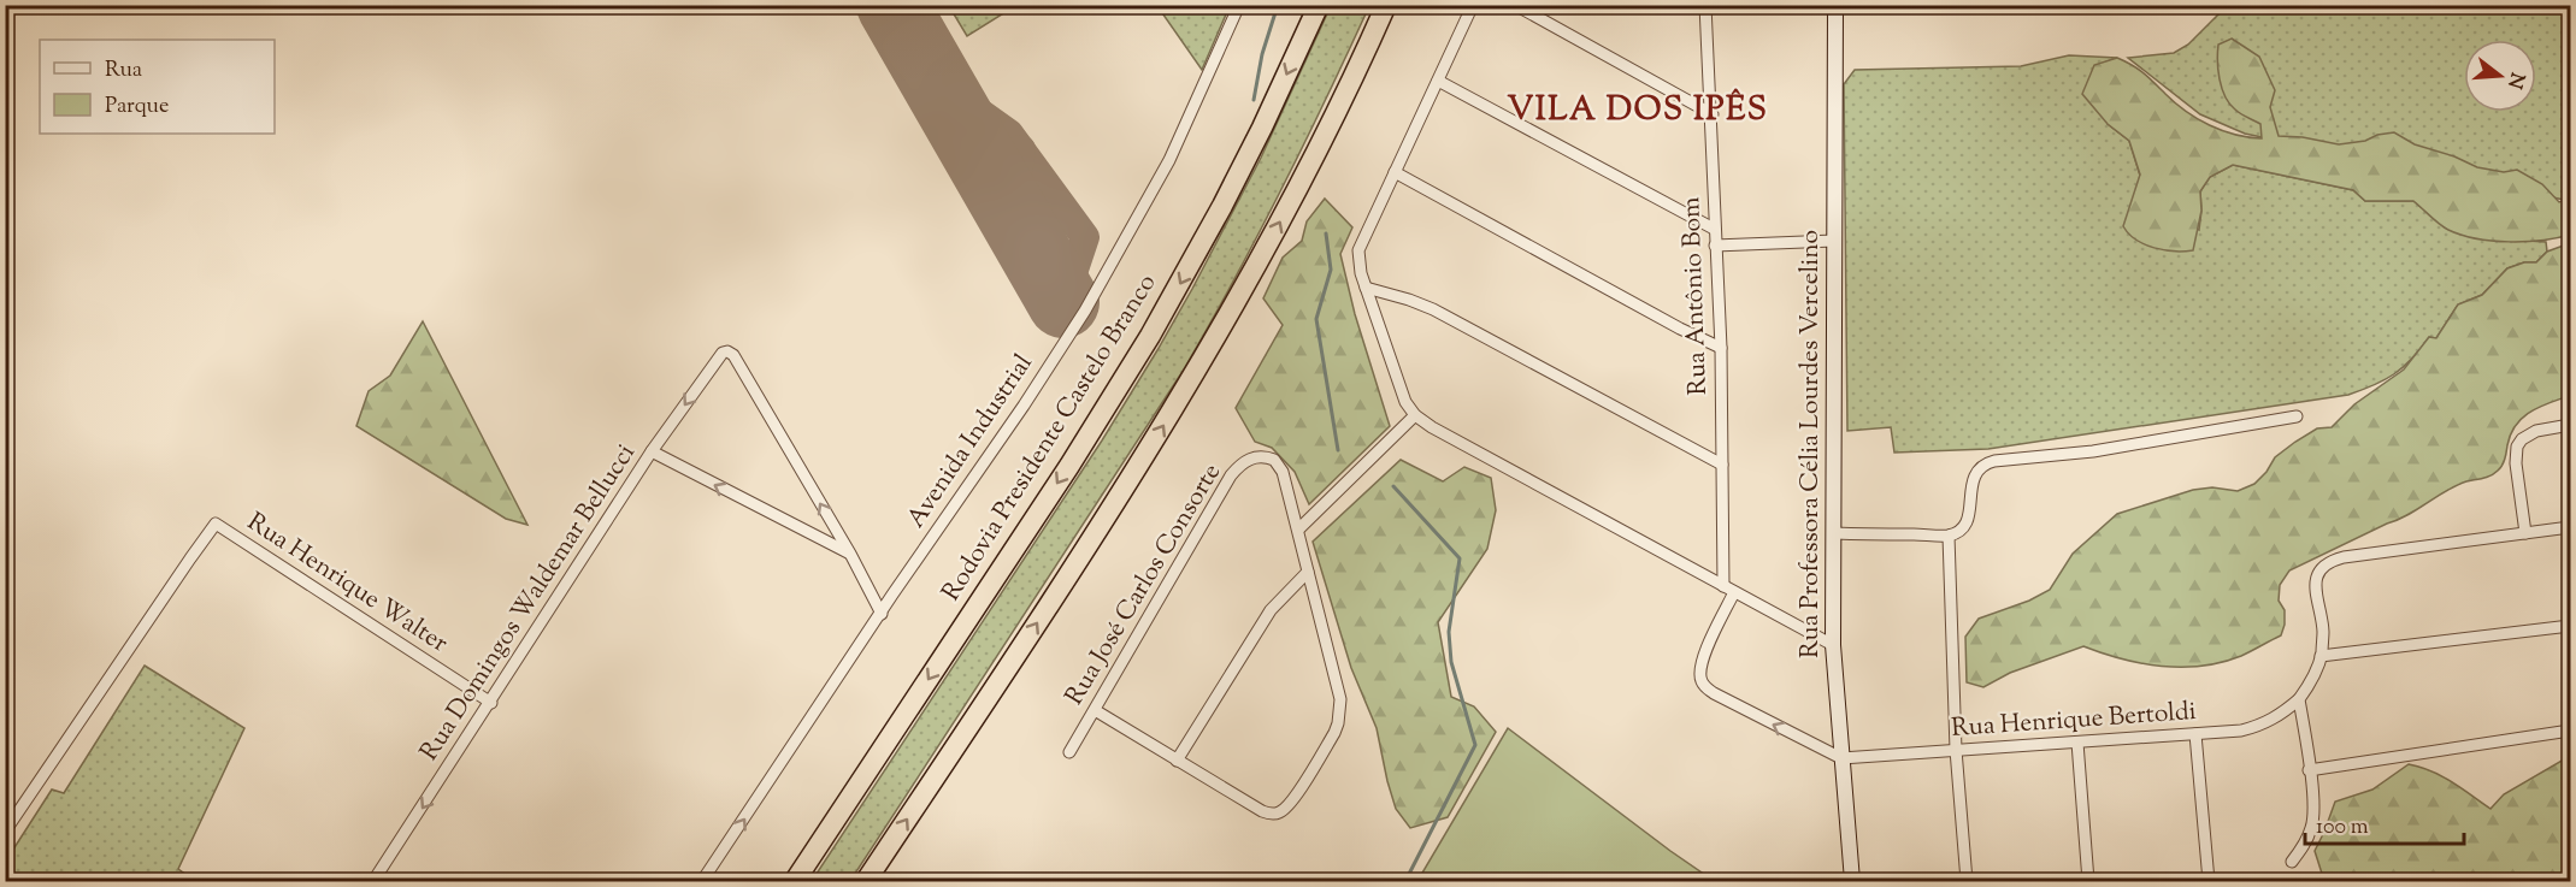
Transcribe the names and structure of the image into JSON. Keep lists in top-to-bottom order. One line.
{"streets":{"highway":["Rodovia Presidente Castelo Branco"],"main road":["Rua Professora Célia Lourdes Vercelino"],"street":["Rua Antônio Bom","Avenida Industrial","Rua Henrique Walter","Rua José Carlos Consorte","Rua Domingos Waldemar Bellucci","Rua Henrique Bertoldi"]},"crossings":[["Rua Professora Célia Lourdes Vercelino","Rua Henrique Bertoldi"],["Rua Henrique Walter","Rua Domingos Waldemar Bellucci"]],"districts":["VILA DOS IPÊS"],"legend":["Rua","Parque"],"scale_bar":"100 m","north":"right"}
